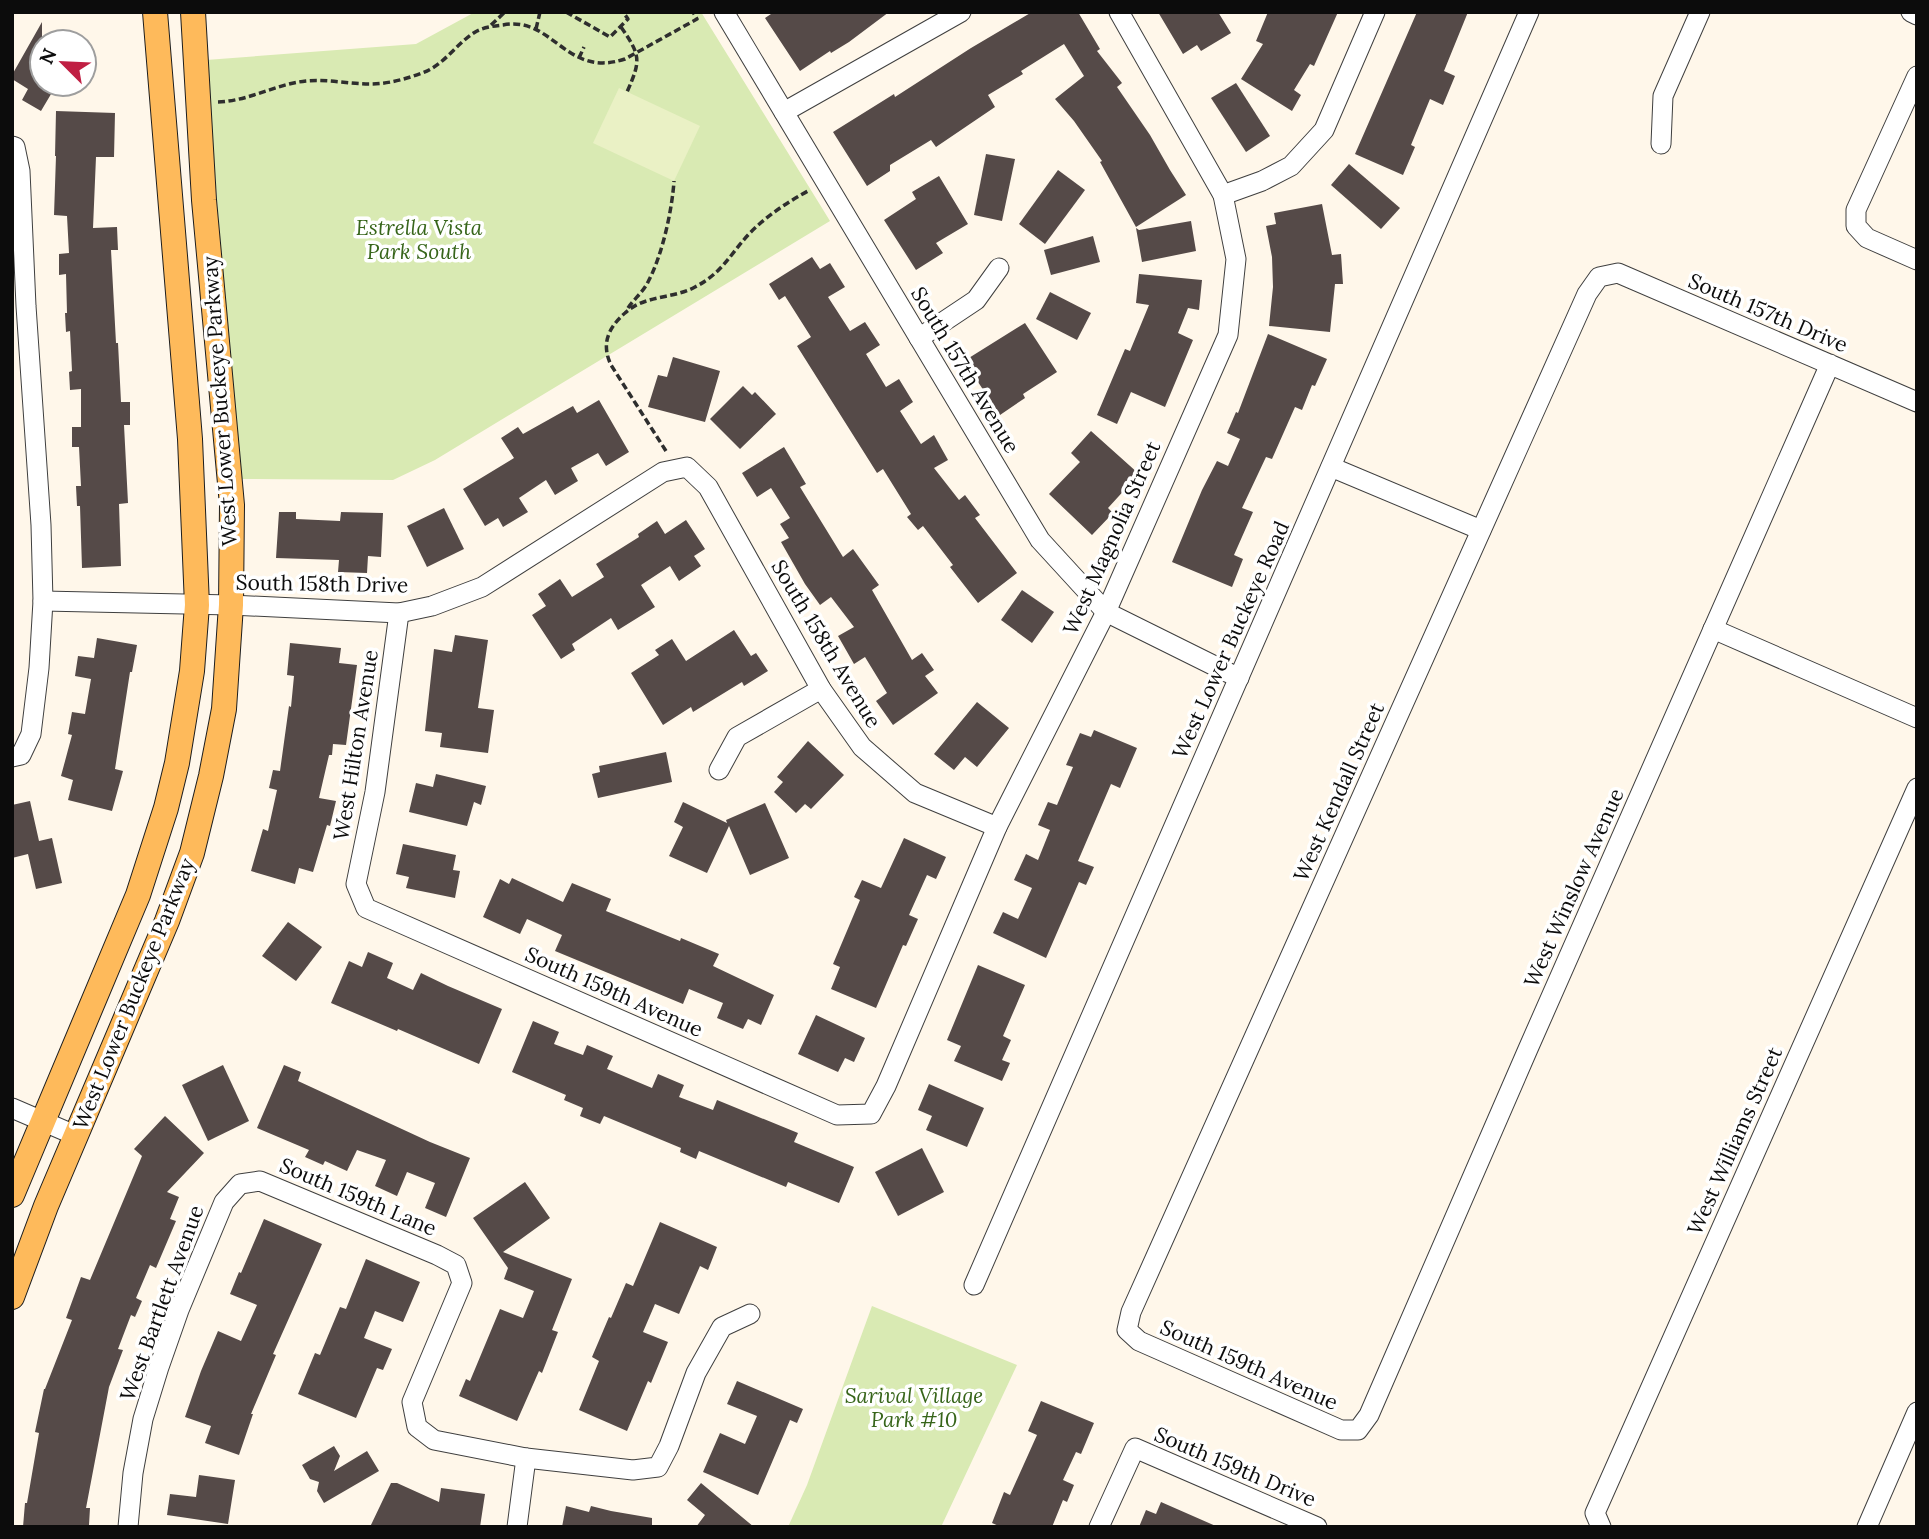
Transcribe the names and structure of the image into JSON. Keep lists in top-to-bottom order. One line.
{"streets":{"main road":["West Lower Buckeye Parkway"],"street":["South 157th Drive","South 157th Avenue","West Magnolia Street","South 158th Drive","West Lower Buckeye Road","South 158th Avenue","West Hilton Avenue","West Kendall Street","West Winslow Avenue","South 159th Avenue","West Williams Street","South 159th Lane","West Bartlett Avenue","South 159th Drive"]},"crossings":[["South 157th Drive","West Kendall Street"],["South 157th Drive","West Winslow Avenue"],["South 157th Avenue","West Magnolia Street"],["South 157th Avenue","West Lower Buckeye Road"],["West Lower Buckeye Parkway","South 158th Drive"],["West Magnolia Street","South 158th Avenue"],["West Magnolia Street","South 159th Avenue"],["South 158th Drive","South 158th Avenue"],["South 158th Drive","West Hilton Avenue"],["West Hilton Avenue","South 159th Avenue"],["West Kendall Street","South 159th Avenue"],["West Winslow Avenue","South 159th Avenue"],["South 159th Lane","West Bartlett Avenue"]],"parks":["Estrella Vista Park South","Sarival Village Park #10"],"north":"top left"}
